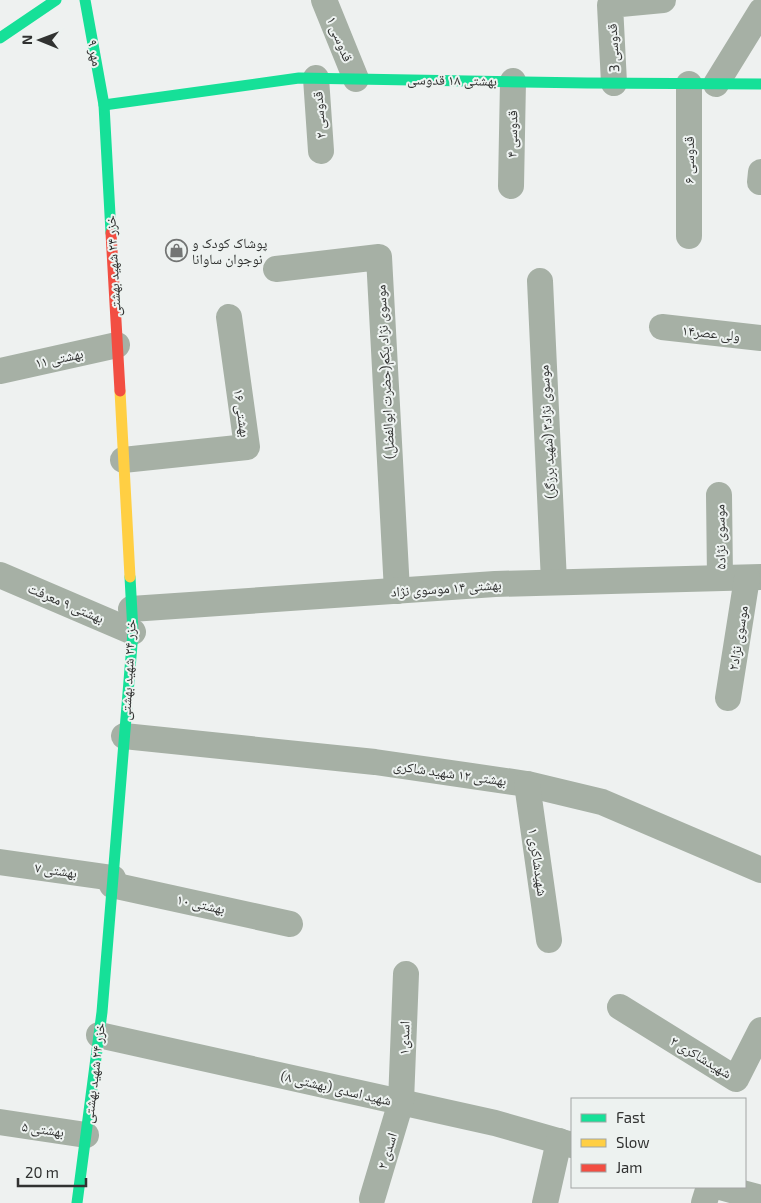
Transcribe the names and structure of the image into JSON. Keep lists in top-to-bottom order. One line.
{"streets":{"street":["قدوسی ۱","قدوسی 3","مهر ۹","بهشتی ۱۸ قدوسی","قدوسی ۲","قدوسی ۴","قدوسی ۶","خزر ۲۴ شهید بهشتی","ولی عصر۱۴","بهشتی ۱۱","موسوی نژاد یکم(حضرت ابوالفضل)","بهشتی ۱۶","موسوی نژاد۳ (شهید برزگر)","موسوی نژاد۵","بهشتی ۱۴ موسوی نژاد","بهشتی ۹ معرفت","موسوی نژاد۲","بهشتی ۱۲ شهید شاکری","شهیدشاکری ۱","بهشتی ۷","بهشتی ۱۰","اسدی۱","شهیدشاکری ۲","شهید اسدی (بهشتی ۸)","بهشتی ۵","اسدی ۲"]},"crossings":[["قدوسی ۱","بهشتی ۱۸ قدوسی"],["قدوسی 3","بهشتی ۱۸ قدوسی"],["مهر ۹","بهشتی ۱۸ قدوسی"],["مهر ۹","خزر ۲۴ شهید بهشتی"],["بهشتی ۱۸ قدوسی","قدوسی ۲"],["بهشتی ۱۸ قدوسی","قدوسی ۴"],["بهشتی ۱۸ قدوسی","قدوسی ۶"],["بهشتی ۱۸ قدوسی","خزر ۲۴ شهید بهشتی"],["خزر ۲۴ شهید بهشتی","بهشتی ۱۱"],["خزر ۲۴ شهید بهشتی","بهشتی ۱۶"],["خزر ۲۴ شهید بهشتی","بهشتی ۱۴ موسوی نژاد"],["خزر ۲۴ شهید بهشتی","بهشتی ۹ معرفت"],["خزر ۲۴ شهید بهشتی","بهشتی ۱۲ شهید شاکری"],["خزر ۲۴ شهید بهشتی","بهشتی ۷"],["خزر ۲۴ شهید بهشتی","بهشتی ۱۰"],["خزر ۲۴ شهید بهشتی","شهید اسدی (بهشتی ۸)"],["خزر ۲۴ شهید بهشتی","بهشتی ۵"],["موسوی نژاد یکم(حضرت ابوالفضل)","بهشتی ۱۴ موسوی نژاد"],["موسوی نژاد۳ (شهید برزگر)","بهشتی ۱۴ موسوی نژاد"],["موسوی نژاد۵","بهشتی ۱۴ موسوی نژاد"],["بهشتی ۱۴ موسوی نژاد","بهشتی ۹ معرفت"],["بهشتی ۱۴ موسوی نژاد","موسوی نژاد۲"],["بهشتی ۱۲ شهید شاکری","شهیدشاکری ۱"],["بهشتی ۷","بهشتی ۱۰"],["اسدی۱","شهید اسدی (بهشتی ۸)"],["اسدی۱","اسدی ۲"],["شهید اسدی (بهشتی ۸)","اسدی ۲"]],"places":{"shop":["پوشاک کودک و نوجوان ساوانا"]},"legend":["Fast","Slow","Jam"],"scale_bar":"20 m","north":"left"}
